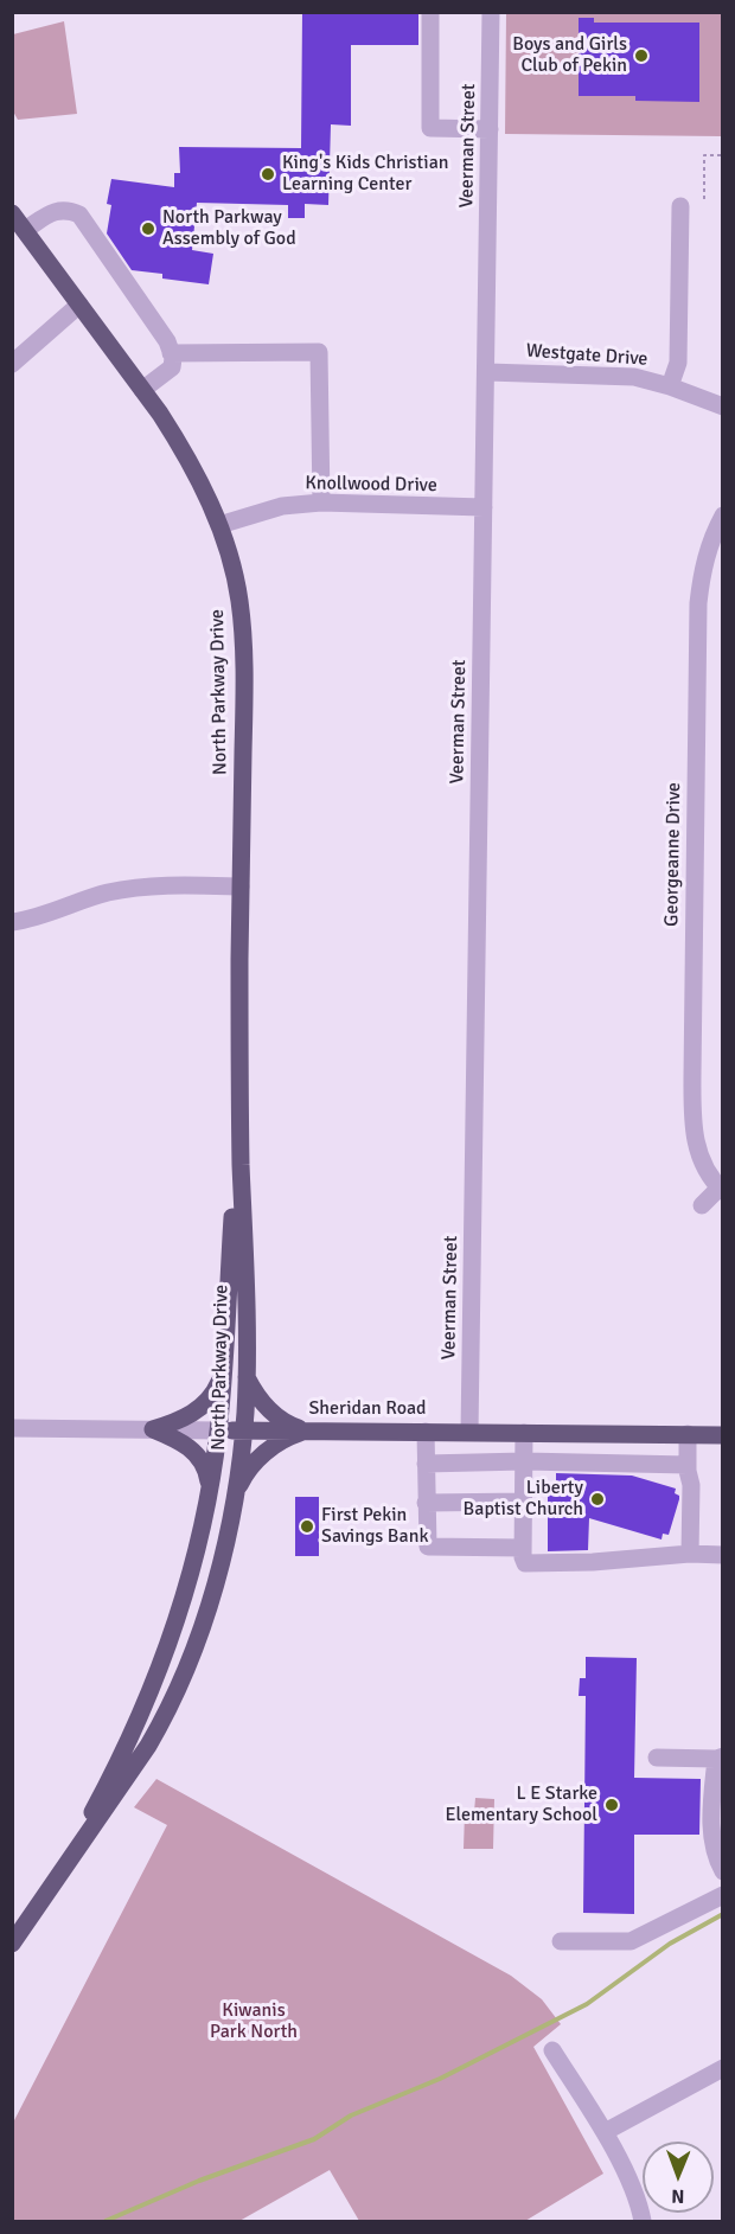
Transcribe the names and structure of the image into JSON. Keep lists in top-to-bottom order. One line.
{"streets":{"main road":["North Parkway Drive","Sheridan Road"],"street":["Veerman Street","Westgate Drive","Knollwood Drive","Georgeanne Drive"]},"crossings":[["Veerman Street","Westgate Drive"],["Veerman Street","Knollwood Drive"],["Veerman Street","Sheridan Road"],["Knollwood Drive","North Parkway Drive"],["North Parkway Drive","Sheridan Road"]],"parks":["Kiwanis Park North"],"places":["Boys and Girls Club of Pekin","King's Kids Christian Learning Center","North Parkway Assembly of God","Liberty Baptist Church","First Pekin Savings Bank","L E Starke Elementary School"],"north":"bottom"}
